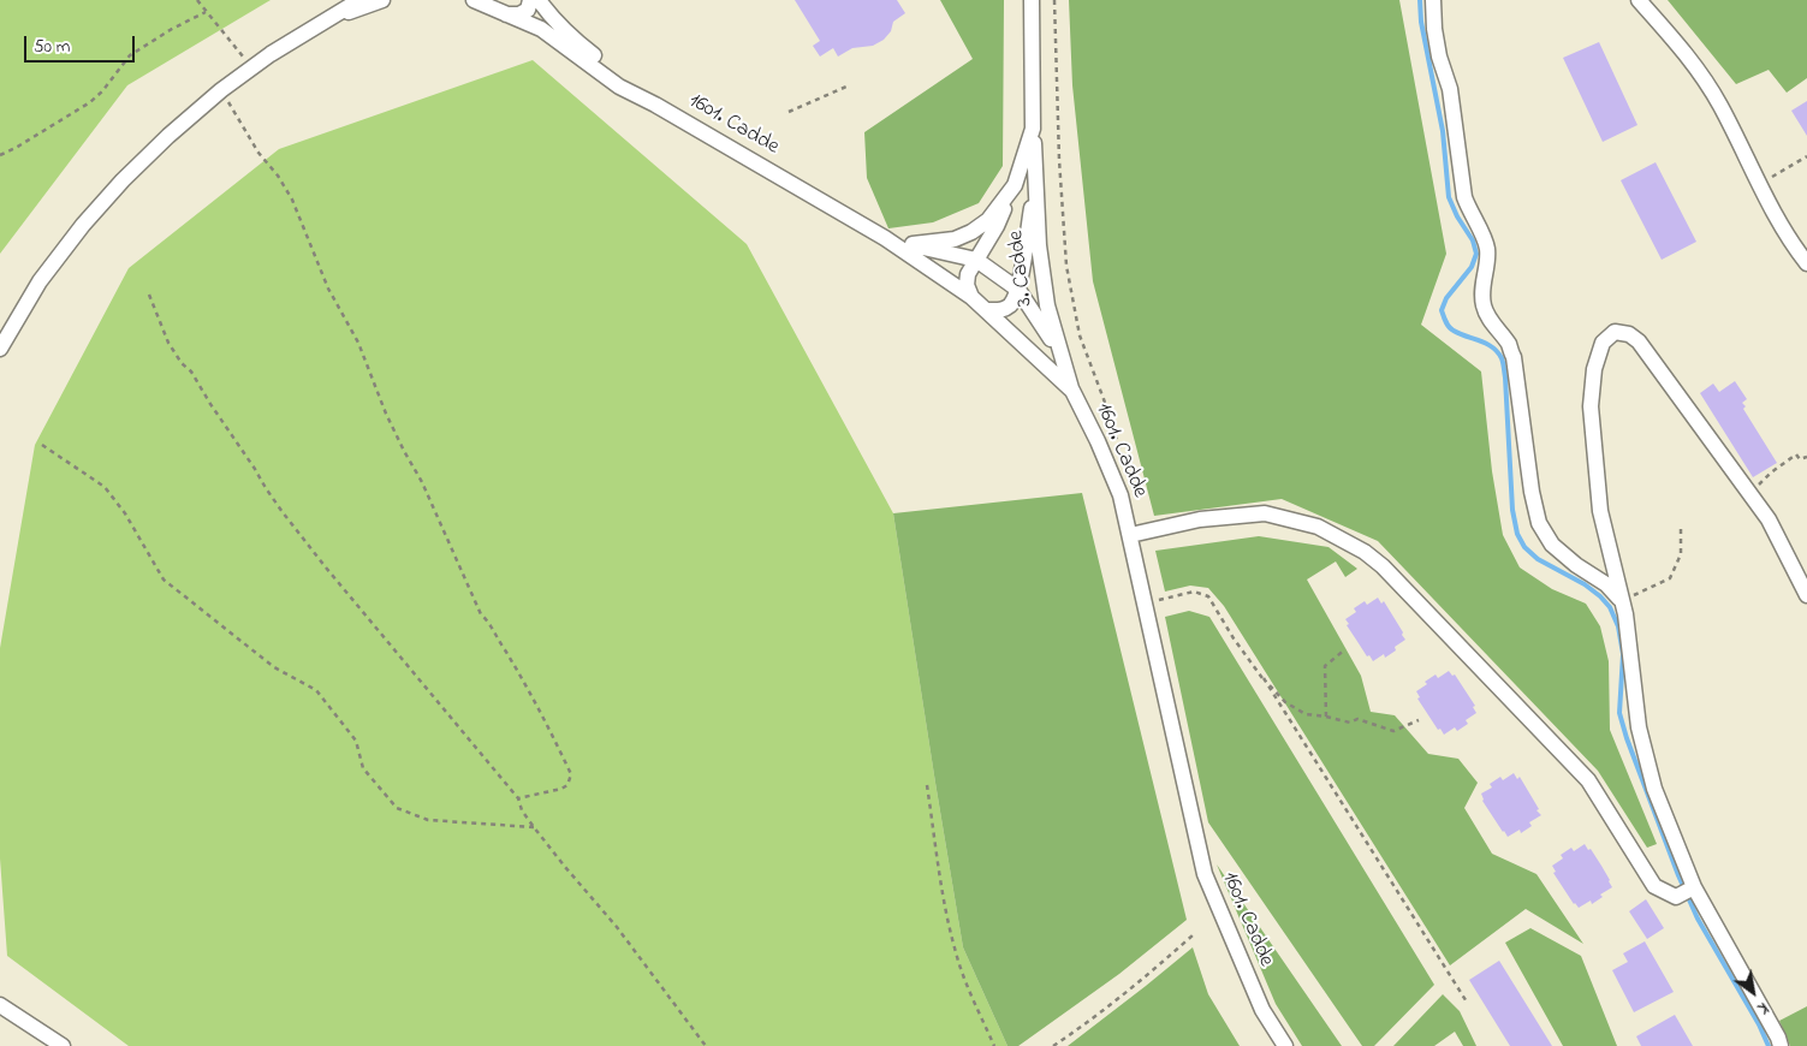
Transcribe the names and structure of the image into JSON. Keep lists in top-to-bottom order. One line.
{"streets":{"street":["1601. Cadde","3. Cadde"]},"crossings":[["1601. Cadde","3. Cadde"]],"scale_bar":"50 m","north":"bottom right"}
